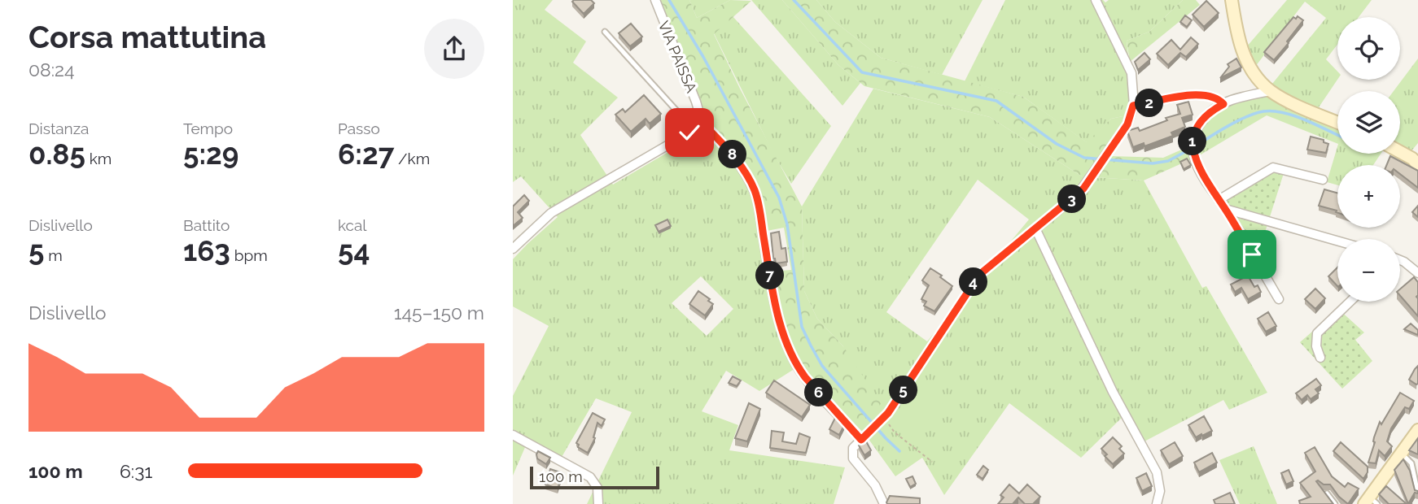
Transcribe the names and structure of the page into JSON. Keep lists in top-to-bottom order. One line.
{"streets":{"street":["VIA PAISSA"]},"scale_bar":"100 m","page":{"heading":["Corsa mattutina","08:24"],"map_buttons":["+","−"],"pins":["2","1","8","3","7","4","5","6"],"stats":[["Distanza","0.85 km"],["Tempo","5:29"],["Passo","6:27 /km"],["Dislivello","5 m"],["Battito","163 bpm"],["kcal","54"]],"chart":["Dislivello","145–150 m"],"list":[{"name":"100 m","note":"6:31"}],"scale":"100 m"}}
